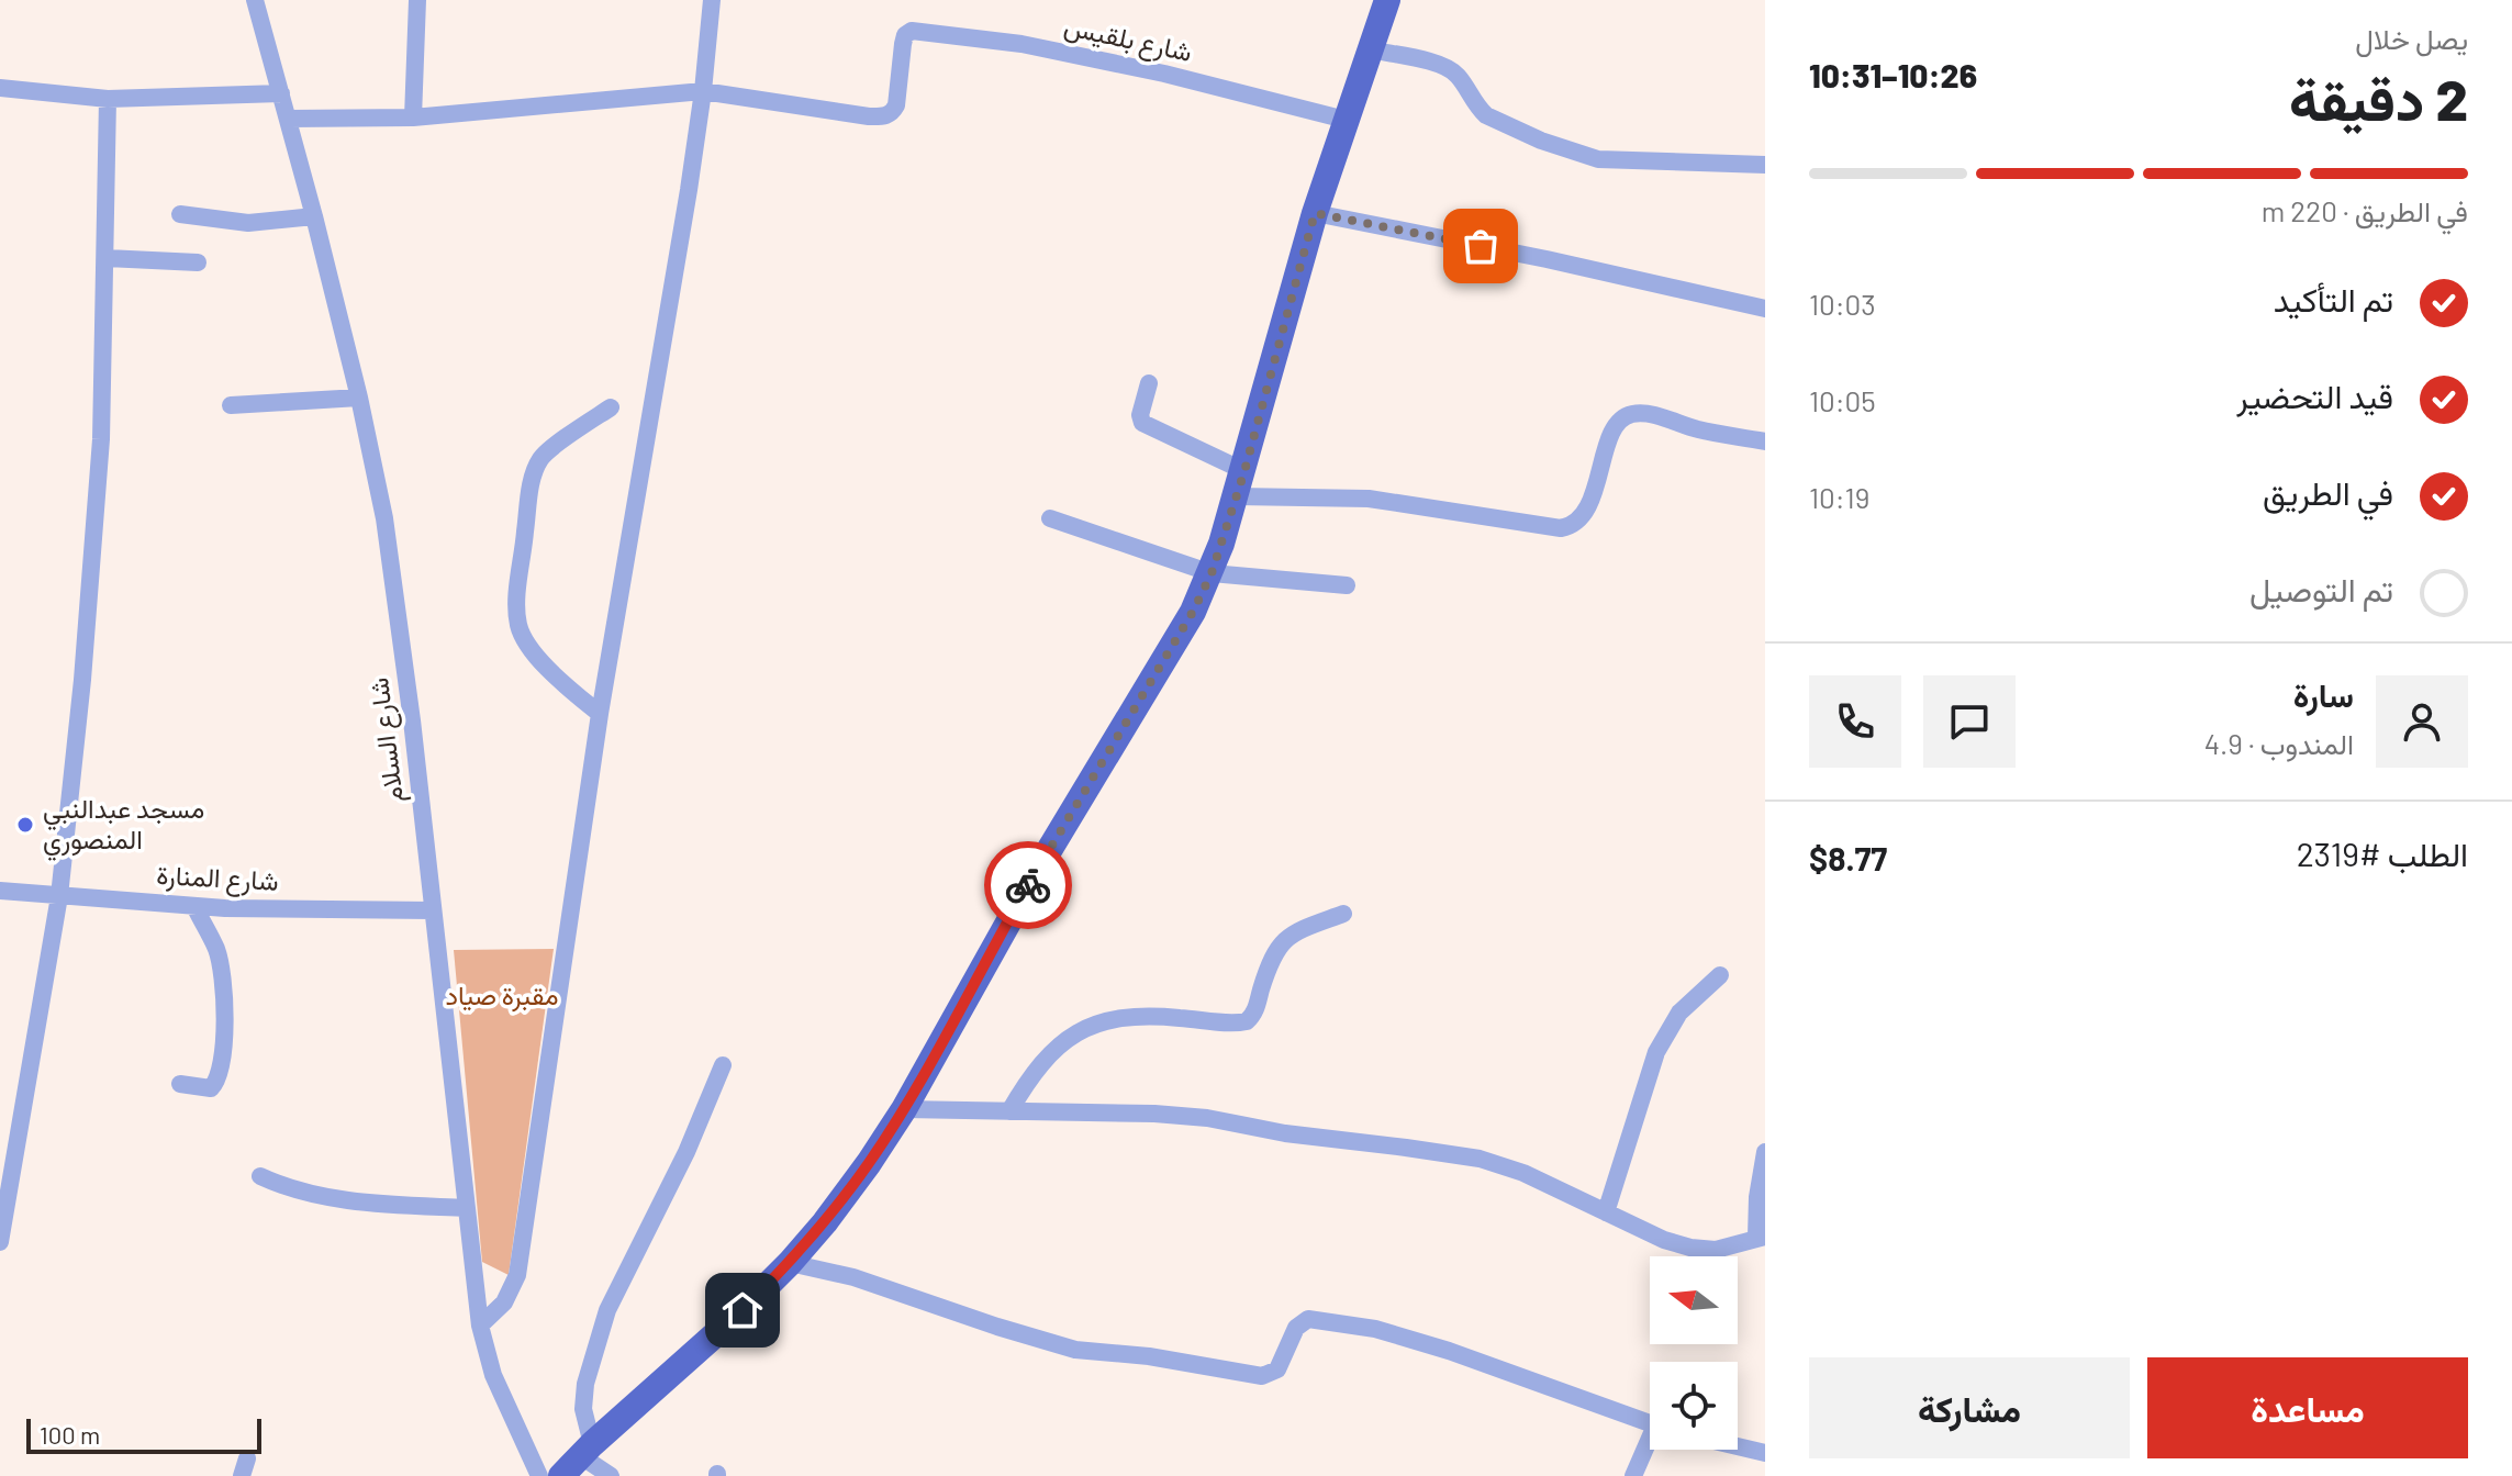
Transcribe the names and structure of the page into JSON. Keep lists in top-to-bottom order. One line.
{"streets":{"street":["شارع بلقيس","شارع السلام","شارع المنارة"]},"crossings":[["شارع السلام","شارع المنارة"]],"parks":["مقبرة صياد"],"places":["مسجد عبدالنبي المنصوري"],"scale_bar":"100 m","north":"left","page":{"heading":["2 دقيقة","يصل خلال","10:26–10:31"],"panel":["سارة","المندوب · 4.9","الطلب #2319","$8.77"],"bar":"في الطريق · 220 m","list":[["تم التأكيد","10:03"],["قيد التحضير","10:05"],["في الطريق","10:19"],"تم التوصيل"],"buttons":["مساعدة","مشاركة"],"scale":"100 m"}}
